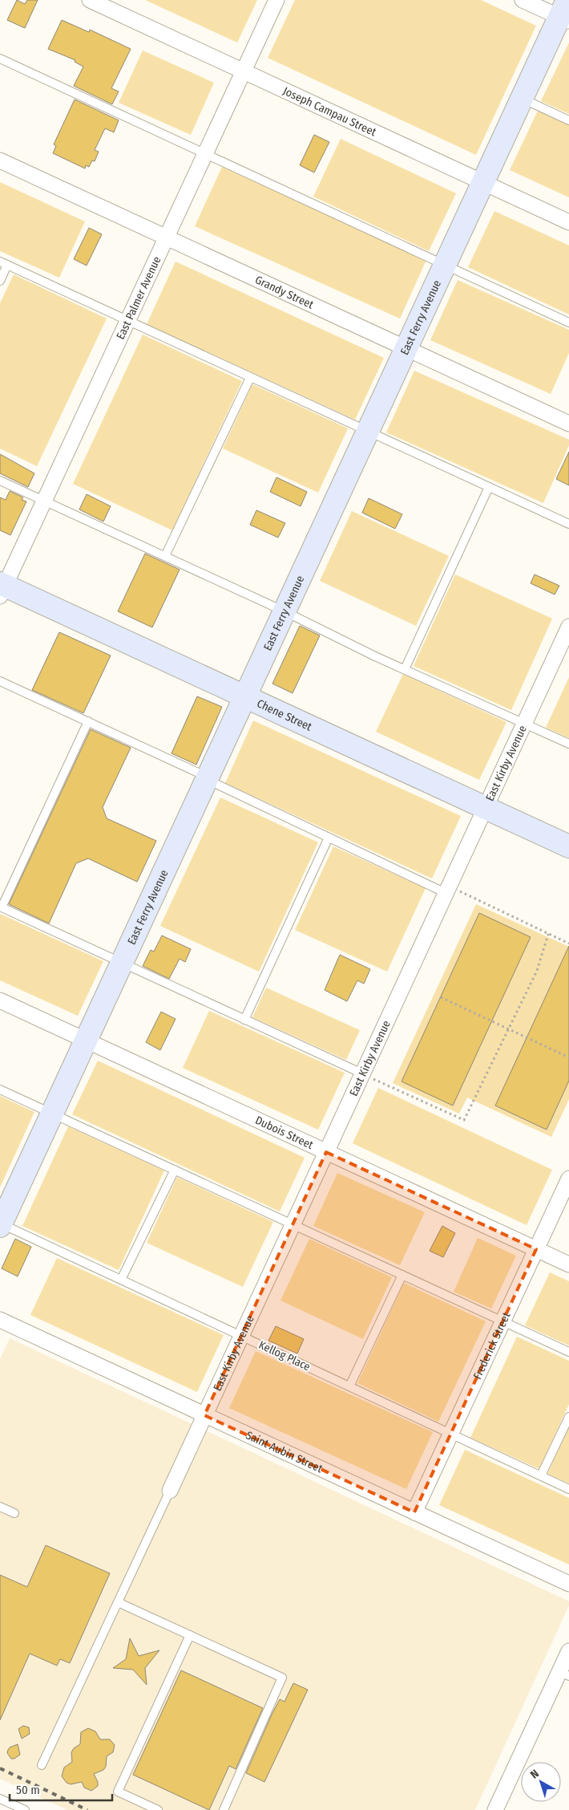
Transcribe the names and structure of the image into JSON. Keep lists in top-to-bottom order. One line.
{"streets":{"street":["Joseph Campau Street","Grandy Street","East Palmer Avenue","East Ferry Avenue","Chene Street","East Kirby Avenue","Dubois Street","Frederick Street","Saint Aubin Street"],"lane":["Kellog Place"]},"crossings":[["Joseph Campau Street","East Palmer Avenue"],["Joseph Campau Street","East Ferry Avenue"],["Grandy Street","East Palmer Avenue"],["Grandy Street","East Ferry Avenue"],["East Palmer Avenue","Chene Street"],["East Ferry Avenue","Chene Street"],["East Ferry Avenue","Dubois Street"],["East Ferry Avenue","Kellog Place"],["Chene Street","East Kirby Avenue"],["East Kirby Avenue","Dubois Street"],["East Kirby Avenue","Kellog Place"],["East Kirby Avenue","Saint Aubin Street"],["Dubois Street","Frederick Street"],["Frederick Street","Kellog Place"],["Frederick Street","Saint Aubin Street"]],"scale_bar":"50 m","north":"top left"}
